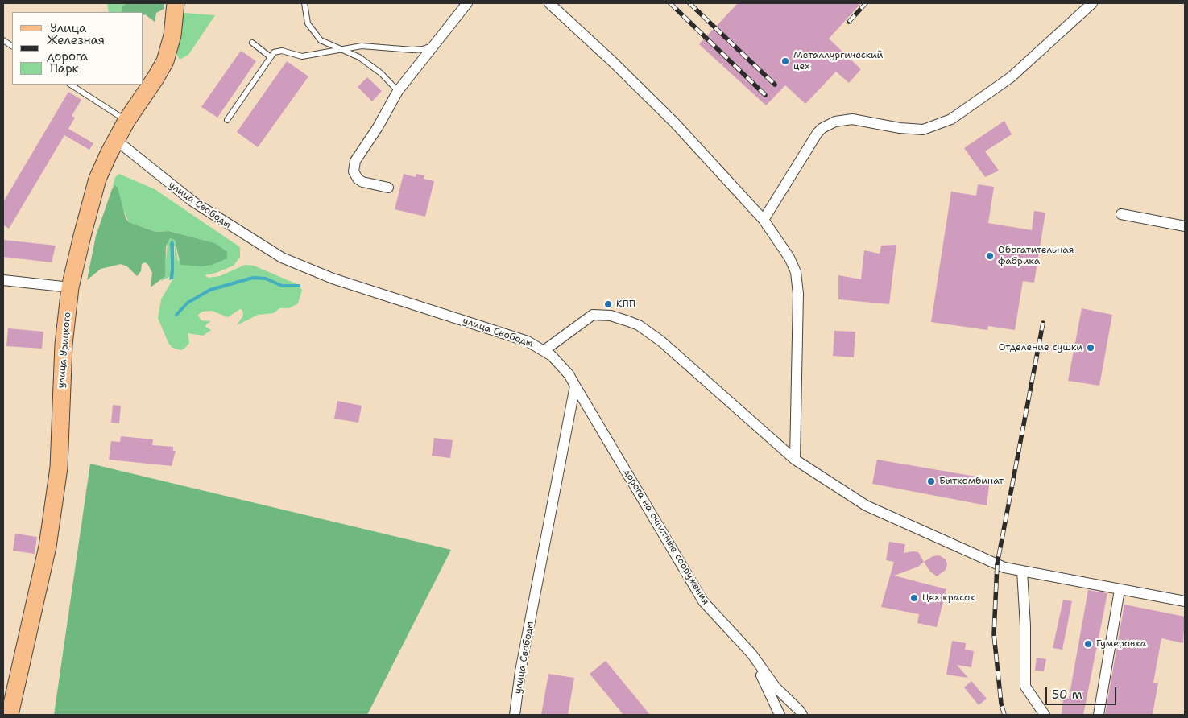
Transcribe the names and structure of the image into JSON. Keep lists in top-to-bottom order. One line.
{"streets":{"main road":["улица Урицкого"],"street":["улица Свободы","дорога на очистные сооружения"]},"crossings":[["улица Свободы","улица Урицкого"],["улица Свободы","дорога на очистные сооружения"]],"places":["Металлургический цех","Обогатительная фабрика","КПП","Отделение сушки","Быткомбинат","Цех красок","Гумеровка"],"legend":["Улица","Железная дорога","Парк"],"scale_bar":"50 m"}
